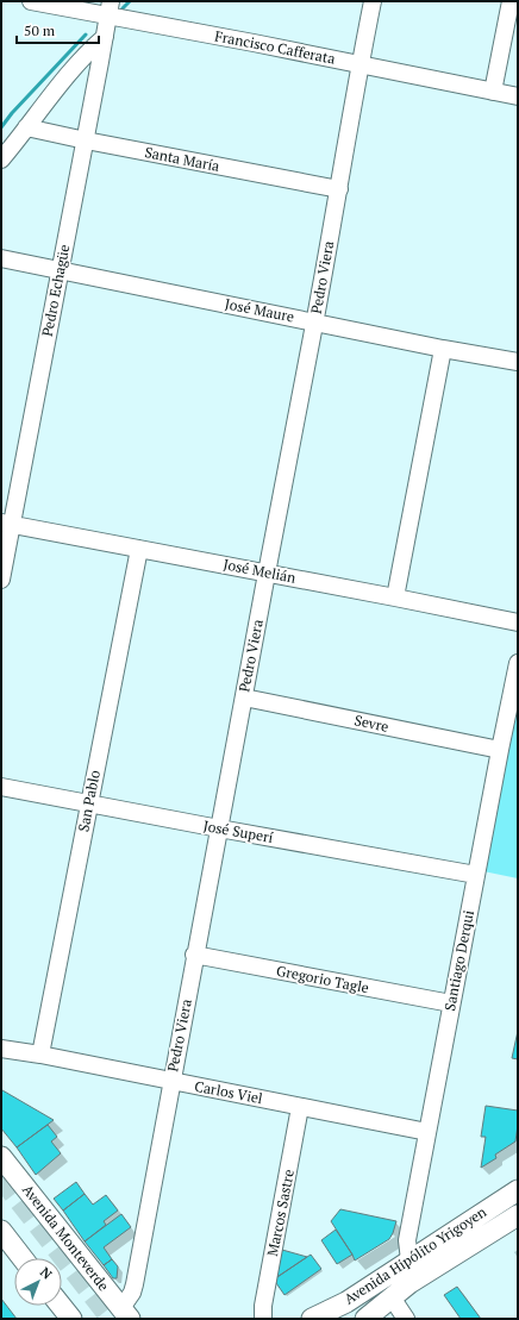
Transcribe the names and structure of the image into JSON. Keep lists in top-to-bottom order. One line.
{"streets":{"main road":["Avenida Monteverde","Avenida Hipólito Yrigoyen"],"street":["Francisco Cafferata","Santa María","Pedro Viera","Pedro Echagüe","José Maure","José Melián","Sevre","San Pablo","José Superí","Santiago Derqui","Gregorio Tagle","Carlos Viel","Marcos Sastre"]},"crossings":[["Francisco Cafferata","Pedro Viera"],["Francisco Cafferata","Pedro Echagüe"],["Santa María","Pedro Viera"],["Santa María","Pedro Echagüe"],["Pedro Viera","José Maure"],["Pedro Viera","José Melián"],["Pedro Viera","Sevre"],["Pedro Viera","José Superí"],["Pedro Viera","Gregorio Tagle"],["Pedro Viera","Carlos Viel"],["Pedro Viera","Avenida Monteverde"],["Pedro Echagüe","José Maure"],["Pedro Echagüe","José Melián"],["José Melián","San Pablo"],["Sevre","Santiago Derqui"],["San Pablo","José Superí"],["San Pablo","Carlos Viel"],["José Superí","Santiago Derqui"],["Santiago Derqui","Gregorio Tagle"],["Santiago Derqui","Carlos Viel"],["Santiago Derqui","Avenida Hipólito Yrigoyen"],["Carlos Viel","Marcos Sastre"]],"scale_bar":"50 m","north":"top right"}
